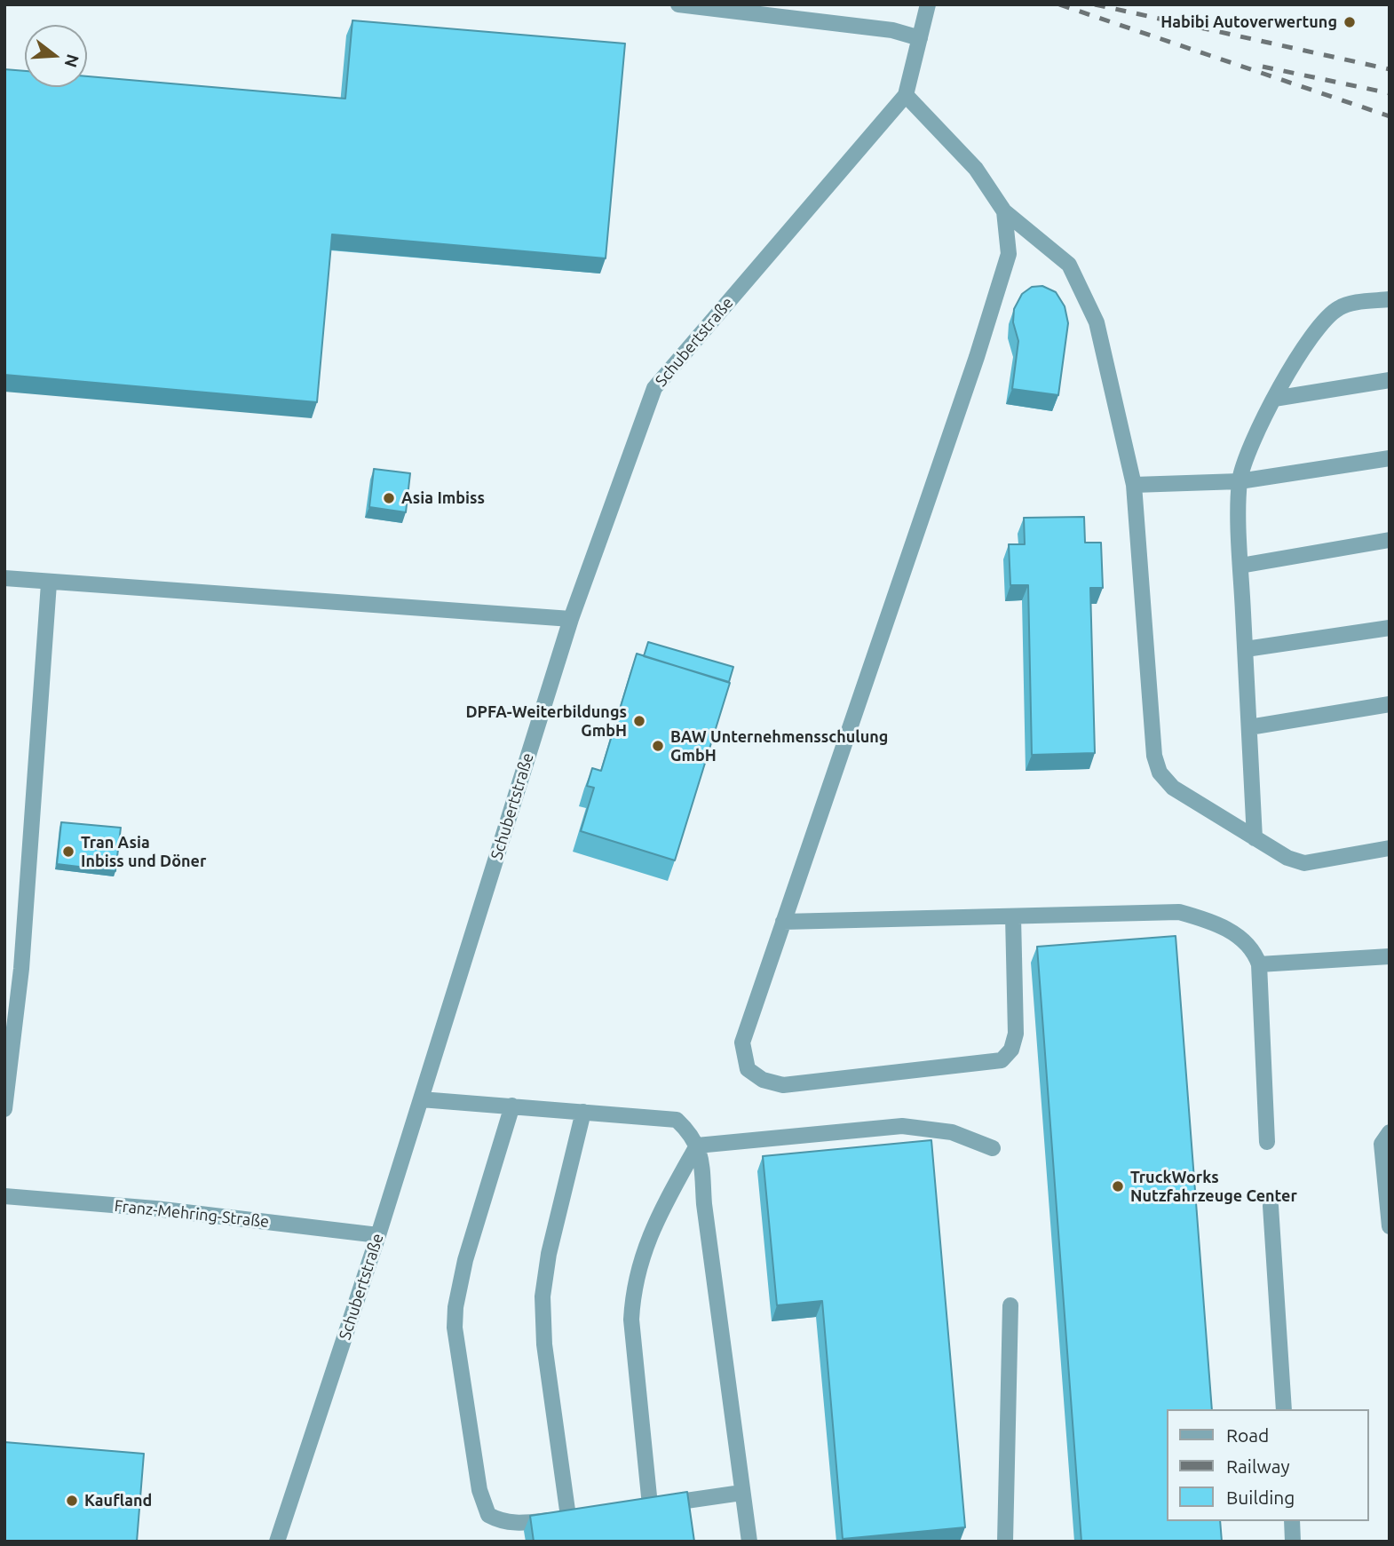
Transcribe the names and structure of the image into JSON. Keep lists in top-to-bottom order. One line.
{"streets":{"street":["Schubertstraße","Franz-Mehring-Straße"]},"crossings":[["Schubertstraße","Franz-Mehring-Straße"]],"places":["Habibi Autoverwertung","Asia Imbiss","DPFA-Weiterbildungs GmbH","BAW Unternehmensschulung GmbH","Tran Asia Inbiss und Döner","TruckWorks Nutzfahrzeuge Center","Kaufland"],"legend":["Road","Railway","Building"],"north":"right"}
